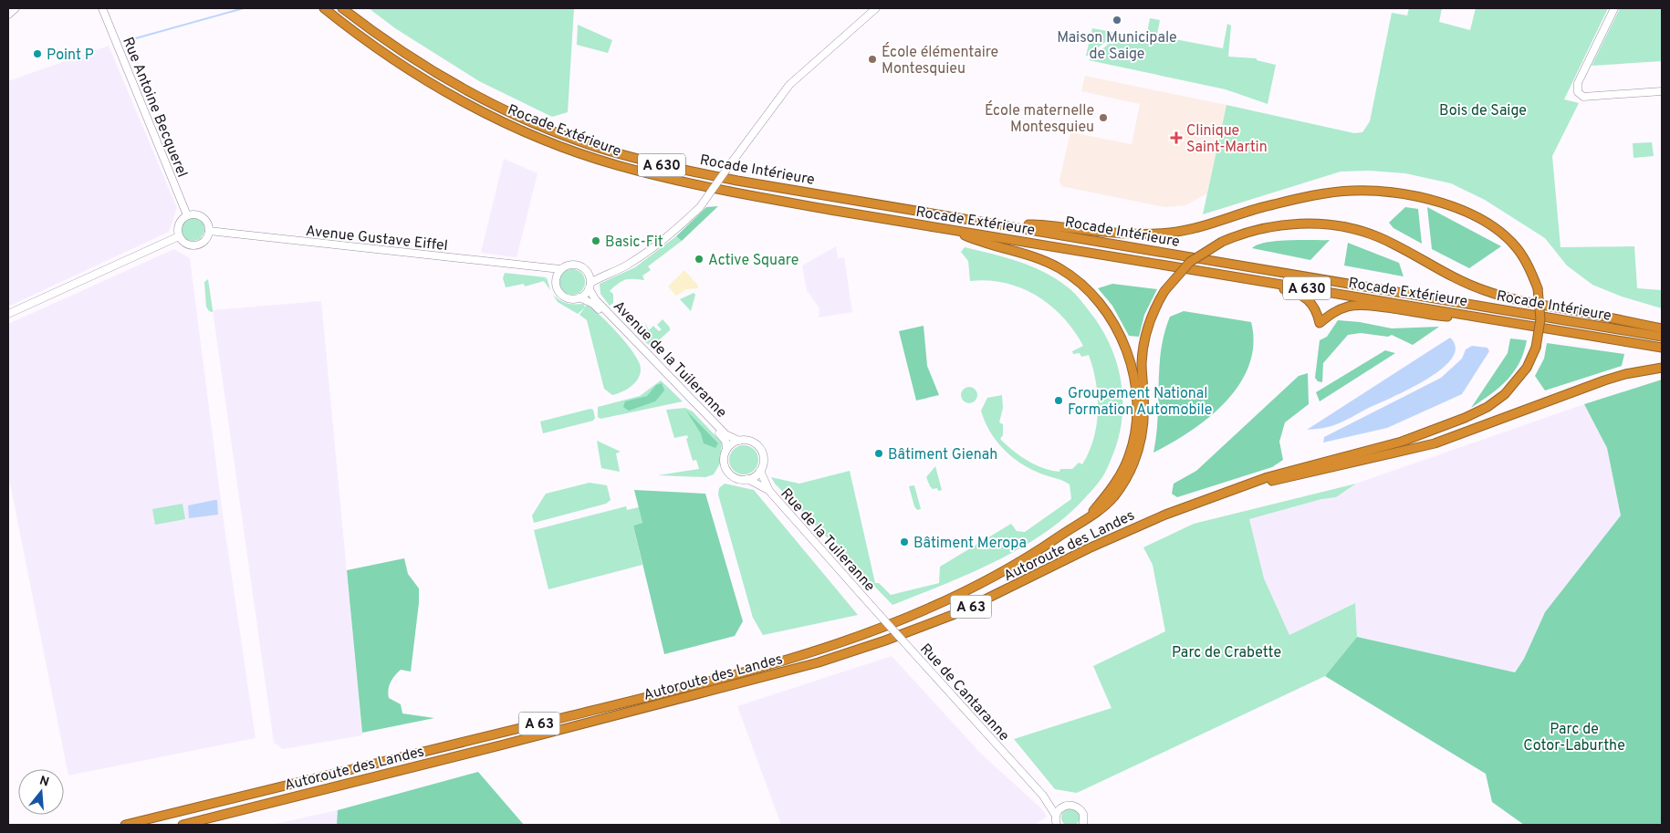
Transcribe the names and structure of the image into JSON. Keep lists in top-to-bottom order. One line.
{"streets":{"highway":["Rocade Extérieure","A 630","Rocade Intérieure","Autoroute des Landes","A 63"],"street":["Rue Antoine Becquerel","Avenue Gustave Eiffel","Avenue de la Tuileranne","Rue de la Tuileranne","Rue de Cantaranne"]},"crossings":[["Rue Antoine Becquerel","Avenue Gustave Eiffel"],["Avenue Gustave Eiffel","Avenue de la Tuileranne"],["Avenue de la Tuileranne","Rue de la Tuileranne"],["Rue de la Tuileranne","Rue de Cantaranne"]],"parks":["Bois de Saige","Parc de Crabette","Parc de Cotor-Laburthe"],"places":{"other":["Maison Municipale de Saige","Point P","École élémentaire Montesquieu","École maternelle Montesquieu","Basic-Fit","Active Square","Groupement National Formation Automobile","Bâtiment Gienah","Bâtiment Meropa"],"health":["Clinique Saint-Martin"]},"north":"top"}
